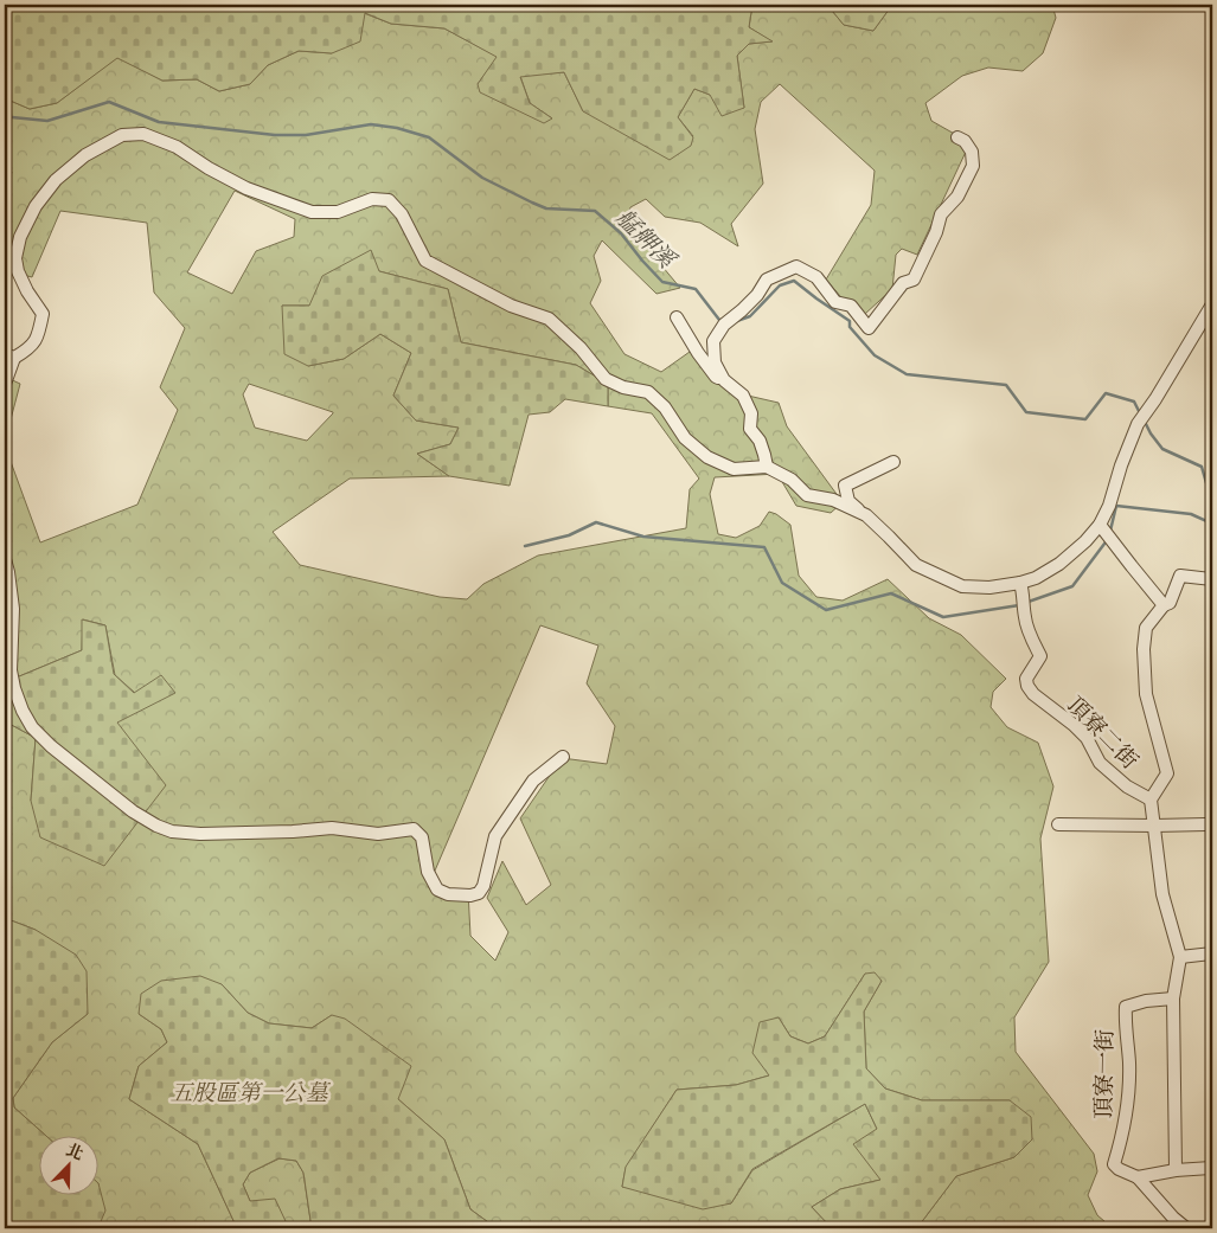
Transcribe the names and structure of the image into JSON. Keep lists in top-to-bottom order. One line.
{"streets":{"street":["頂寮二街","頂寮一街"]},"water":["艋舺溪"],"parks":["五股區第一公墓"],"north":"top right"}
